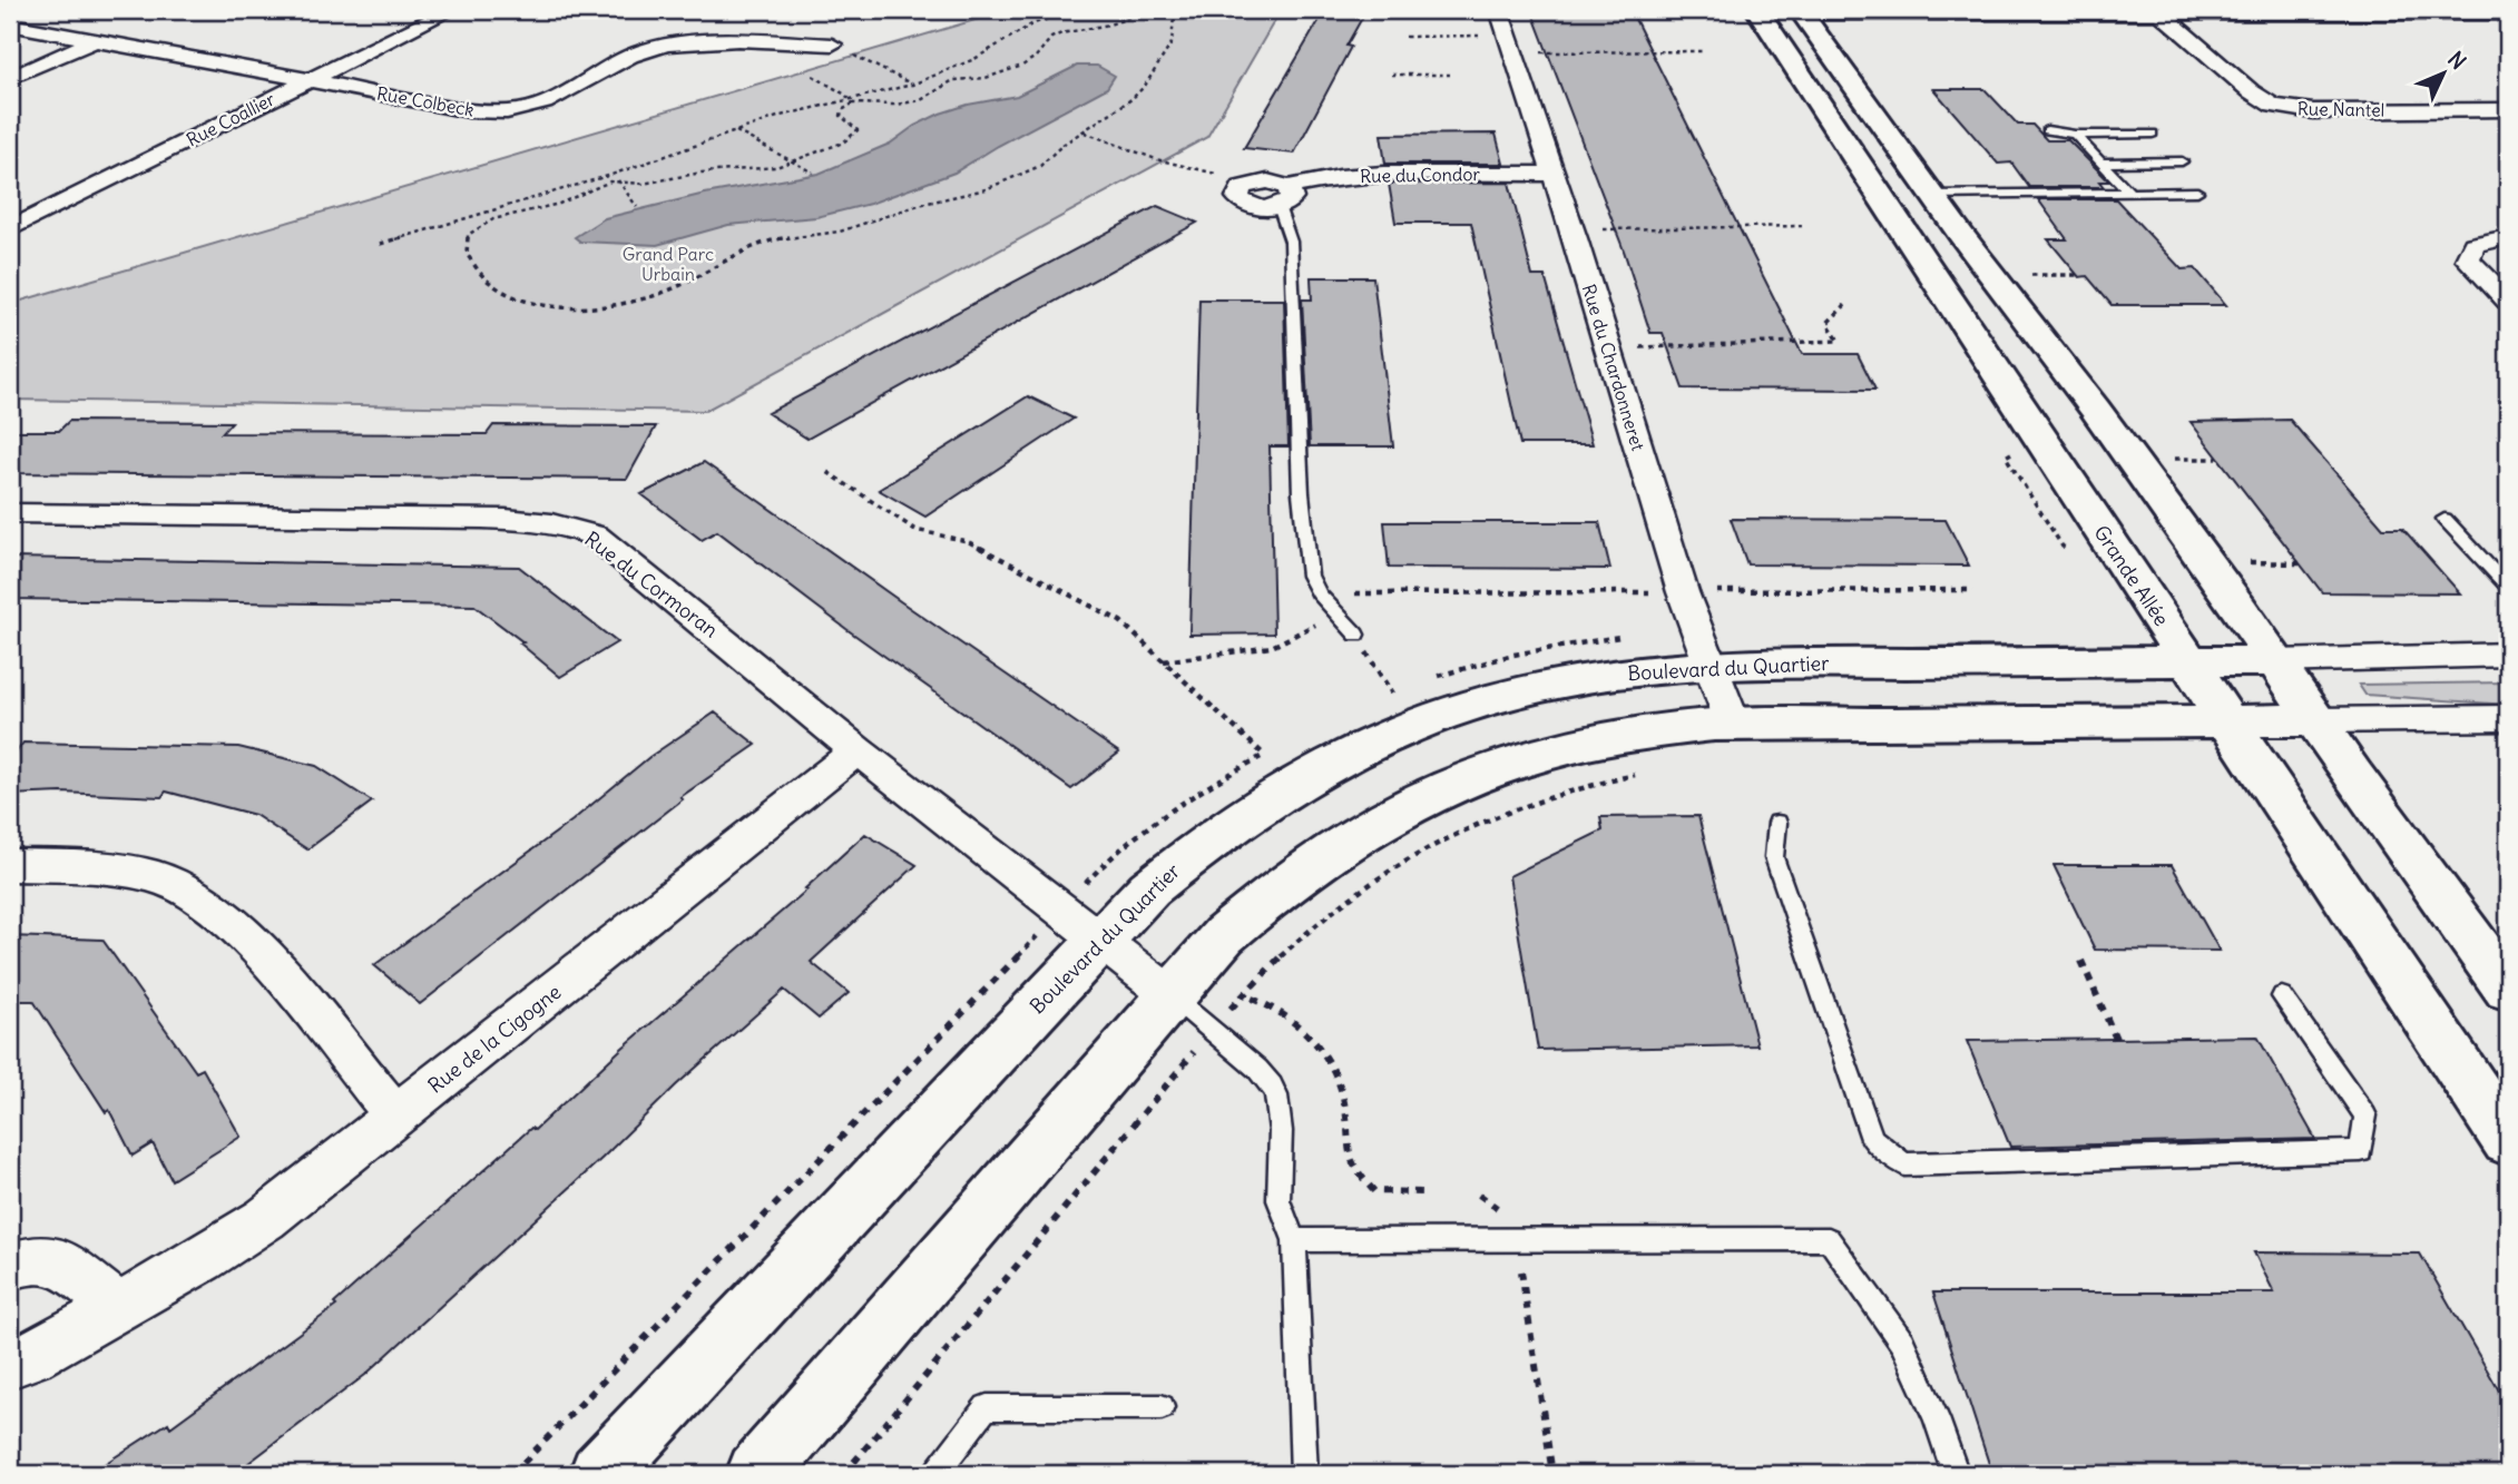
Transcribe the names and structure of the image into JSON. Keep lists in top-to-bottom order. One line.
{"streets":{"main road":["Grande Allée","Boulevard du Quartier"],"street":["Rue Colbeck","Rue Nantel","Rue Coallier","Rue du Condor","Rue du Chardonneret","Rue du Cormoran","Rue de la Cigogne"]},"crossings":[["Rue Colbeck","Rue Coallier"],["Rue du Condor","Rue du Chardonneret"],["Rue du Chardonneret","Boulevard du Quartier"],["Grande Allée","Boulevard du Quartier"],["Rue du Cormoran","Boulevard du Quartier"],["Rue du Cormoran","Rue de la Cigogne"]],"parks":["Grand Parc Urbain"],"north":"top right"}
